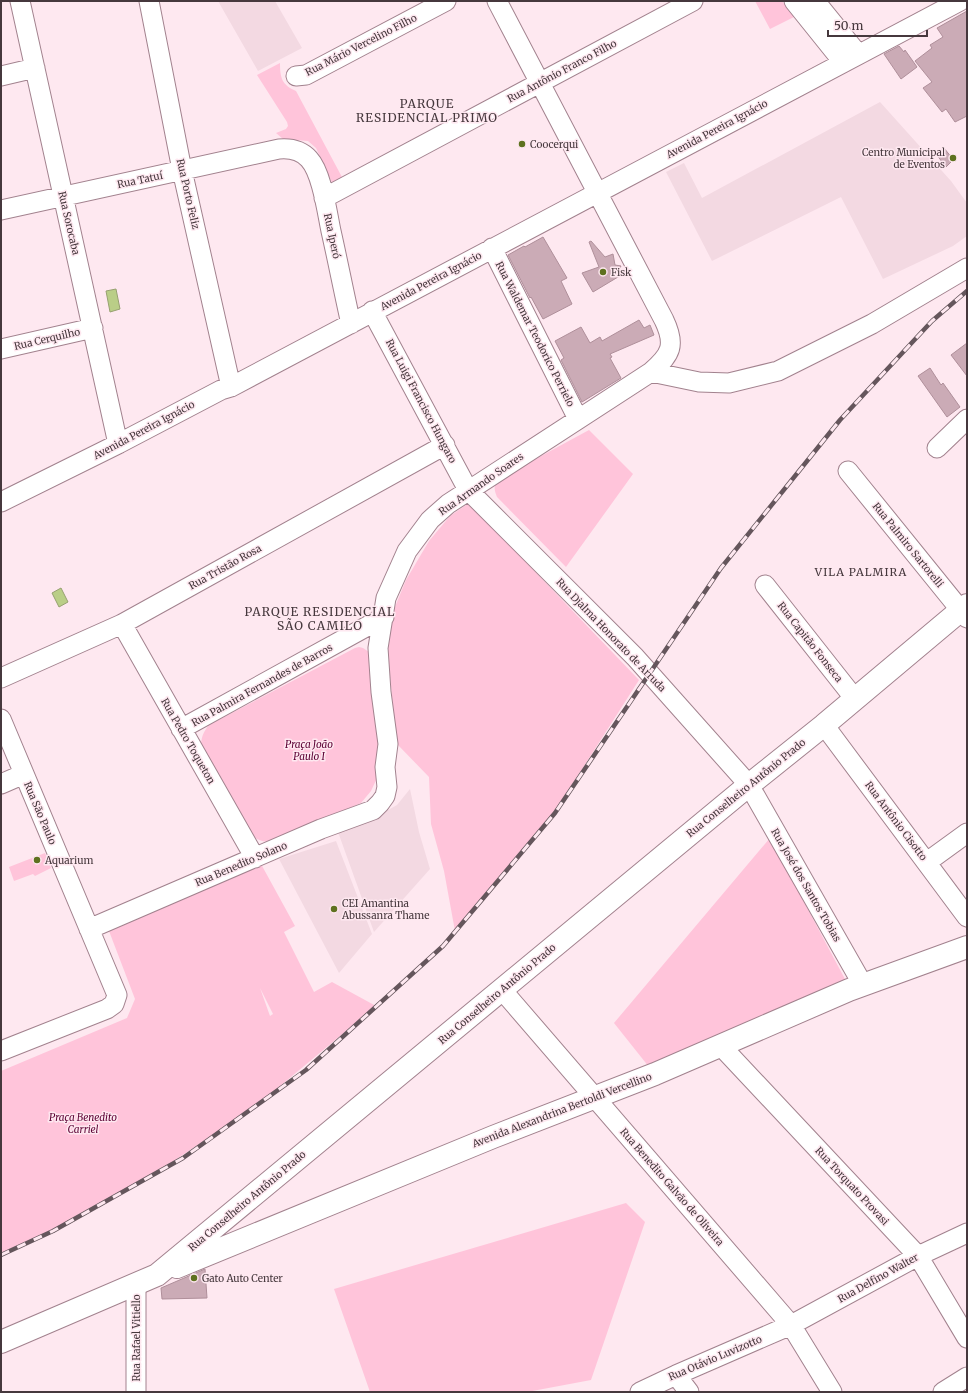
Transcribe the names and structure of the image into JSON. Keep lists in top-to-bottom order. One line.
{"streets":{"main road":["Rua Conselheiro Antônio Prado","Avenida Alexandrina Bertoldi Vercellino"],"street":["Rua Mário Vercelino Filho","Rua Antônio Franco Filho","Avenida Pereira Ignácio","Rua Tatuí","Rua Porto Feliz","Rua Sorocaba","Rua Iperó","Rua Waldemar Teodorico Perrielo","Rua Cerquilho","Rua Luigi Francisco Hungaro","Rua Armando Soares","Rua Palmiro Sartorelli","Rua Tristão Rosa","Rua Djalma Honorato de Arruda","Rua Capitão Fonseca","Rua Palmira Fernandes de Barros","Rua Pedro Toqueton","Rua São Paulo","Rua Antônio Cisotto","Rua Benedito Solano","Rua José dos Santos Tobias","Rua Torquato Provasi","Rua Benedito Galvão de Oliveira","Rua Delfino Walter","Rua Rafael Vitiello","Rua Otávio Luvizotto"]},"crossings":[["Rua Antônio Franco Filho","Rua Iperó"],["Avenida Pereira Ignácio","Rua Porto Feliz"],["Avenida Pereira Ignácio","Rua Sorocaba"],["Avenida Pereira Ignácio","Rua Iperó"],["Avenida Pereira Ignácio","Rua Waldemar Teodorico Perrielo"],["Avenida Pereira Ignácio","Rua Luigi Francisco Hungaro"],["Avenida Pereira Ignácio","Rua Armando Soares"],["Rua Tatuí","Rua Porto Feliz"],["Rua Tatuí","Rua Sorocaba"],["Rua Tatuí","Rua Iperó"],["Rua Sorocaba","Rua Cerquilho"],["Rua Waldemar Teodorico Perrielo","Rua Armando Soares"],["Rua Luigi Francisco Hungaro","Rua Armando Soares"],["Rua Luigi Francisco Hungaro","Rua Tristão Rosa"],["Rua Luigi Francisco Hungaro","Rua Djalma Honorato de Arruda"],["Rua Armando Soares","Rua Djalma Honorato de Arruda"],["Rua Armando Soares","Rua Palmira Fernandes de Barros"],["Rua Armando Soares","Rua Benedito Solano"],["Rua Palmiro Sartorelli","Rua Conselheiro Antônio Prado"],["Rua Tristão Rosa","Rua Pedro Toqueton"],["Rua Djalma Honorato de Arruda","Rua Conselheiro Antônio Prado"],["Rua Djalma Honorato de Arruda","Rua José dos Santos Tobias"],["Rua Capitão Fonseca","Rua Conselheiro Antônio Prado"],["Rua Palmira Fernandes de Barros","Rua Pedro Toqueton"],["Rua Pedro Toqueton","Rua Benedito Solano"],["Rua Conselheiro Antônio Prado","Rua Antônio Cisotto"],["Rua Conselheiro Antônio Prado","Rua José dos Santos Tobias"],["Rua Conselheiro Antônio Prado","Avenida Alexandrina Bertoldi Vercellino"],["Rua Conselheiro Antônio Prado","Rua Benedito Galvão de Oliveira"],["Rua Conselheiro Antônio Prado","Rua Rafael Vitiello"],["Rua São Paulo","Rua Benedito Solano"],["Rua José dos Santos Tobias","Avenida Alexandrina Bertoldi Vercellino"],["Avenida Alexandrina Bertoldi Vercellino","Rua Torquato Provasi"],["Avenida Alexandrina Bertoldi Vercellino","Rua Benedito Galvão de Oliveira"],["Rua Torquato Provasi","Rua Delfino Walter"],["Rua Benedito Galvão de Oliveira","Rua Delfino Walter"],["Rua Benedito Galvão de Oliveira","Rua Otávio Luvizotto"],["Rua Delfino Walter","Rua Otávio Luvizotto"]],"districts":["PARQUE RESIDENCIAL PRIMO","VILA PALMIRA","PARQUE RESIDENCIAL SÃO CAMILO"],"parks":["Praça João Paulo I","Praça Benedito Carriel"],"places":["Coocerqui","Centro Municipal de Eventos","Fisk","Aquarium","CEI Amantina Abussanra Thame","Gato Auto Center"],"scale_bar":"50 m"}
